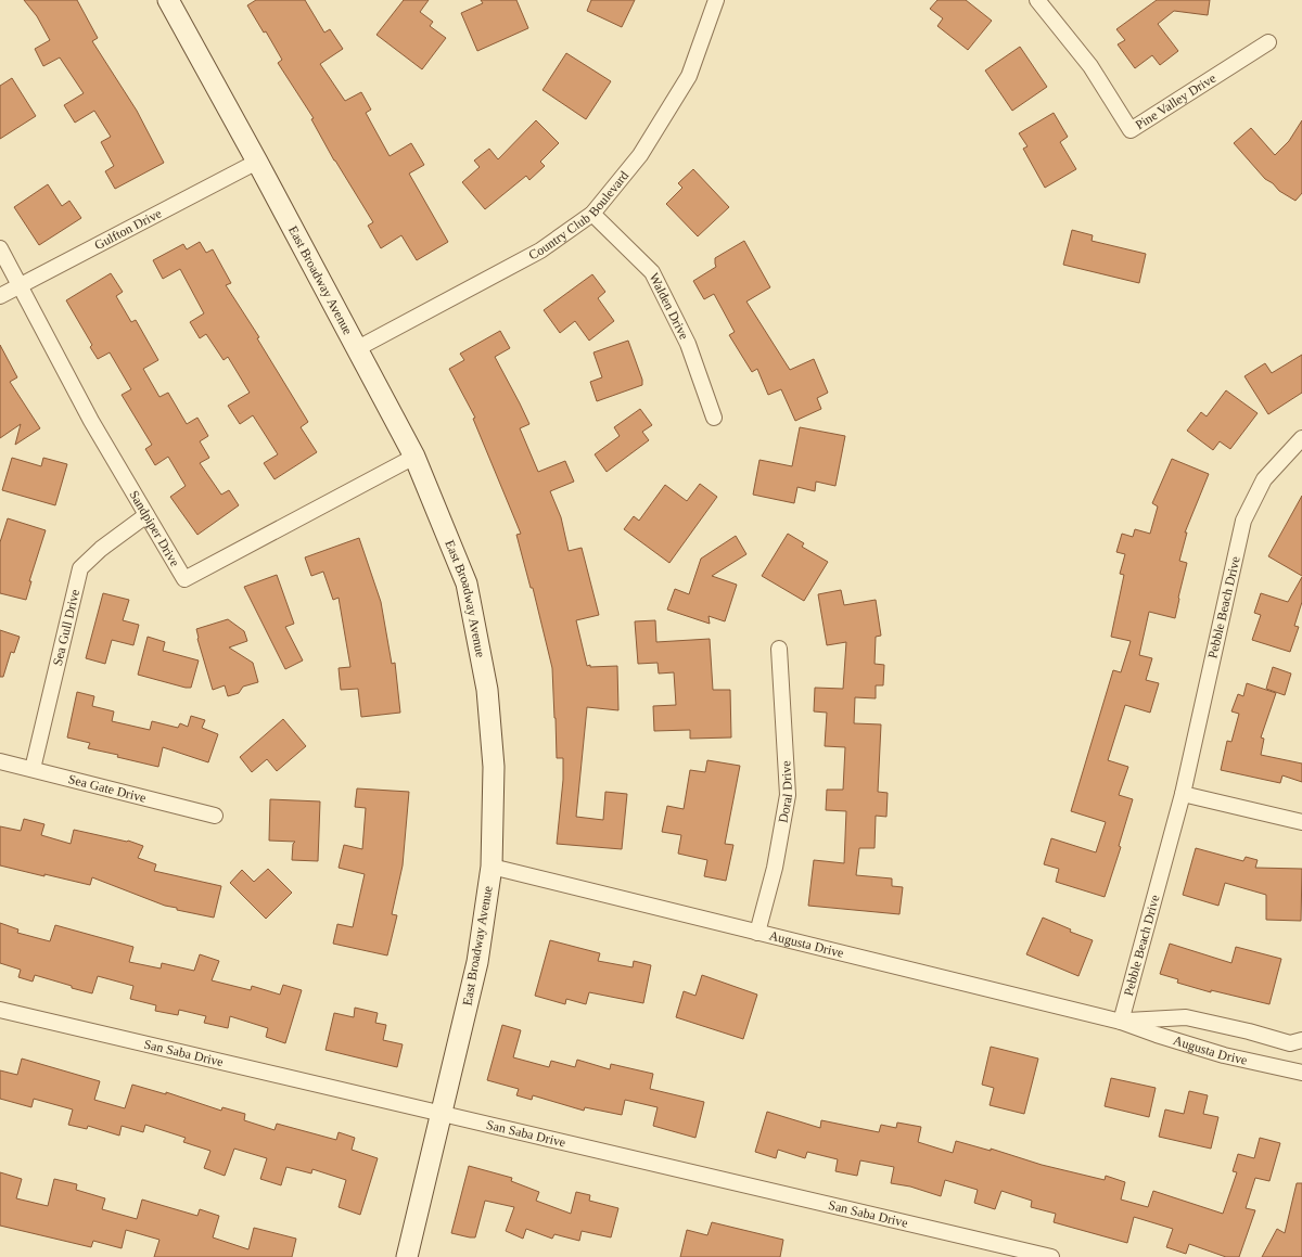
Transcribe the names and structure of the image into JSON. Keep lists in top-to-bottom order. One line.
{"streets":{"street":["Pine Valley Drive","Country Club Boulevard","Gulfton Drive","East Broadway Avenue","Walden Drive","Sandpiper Drive","Pebble Beach Drive","Sea Gull Drive","Sea Gate Drive","Doral Drive","Augusta Drive","San Saba Drive"]},"crossings":[["Country Club Boulevard","East Broadway Avenue"],["Country Club Boulevard","Walden Drive"],["Gulfton Drive","East Broadway Avenue"],["Gulfton Drive","Sandpiper Drive"],["East Broadway Avenue","Sandpiper Drive"],["East Broadway Avenue","Augusta Drive"],["East Broadway Avenue","San Saba Drive"],["Sandpiper Drive","Sea Gull Drive"],["Pebble Beach Drive","Augusta Drive"],["Sea Gull Drive","Sea Gate Drive"],["Doral Drive","Augusta Drive"]]}
